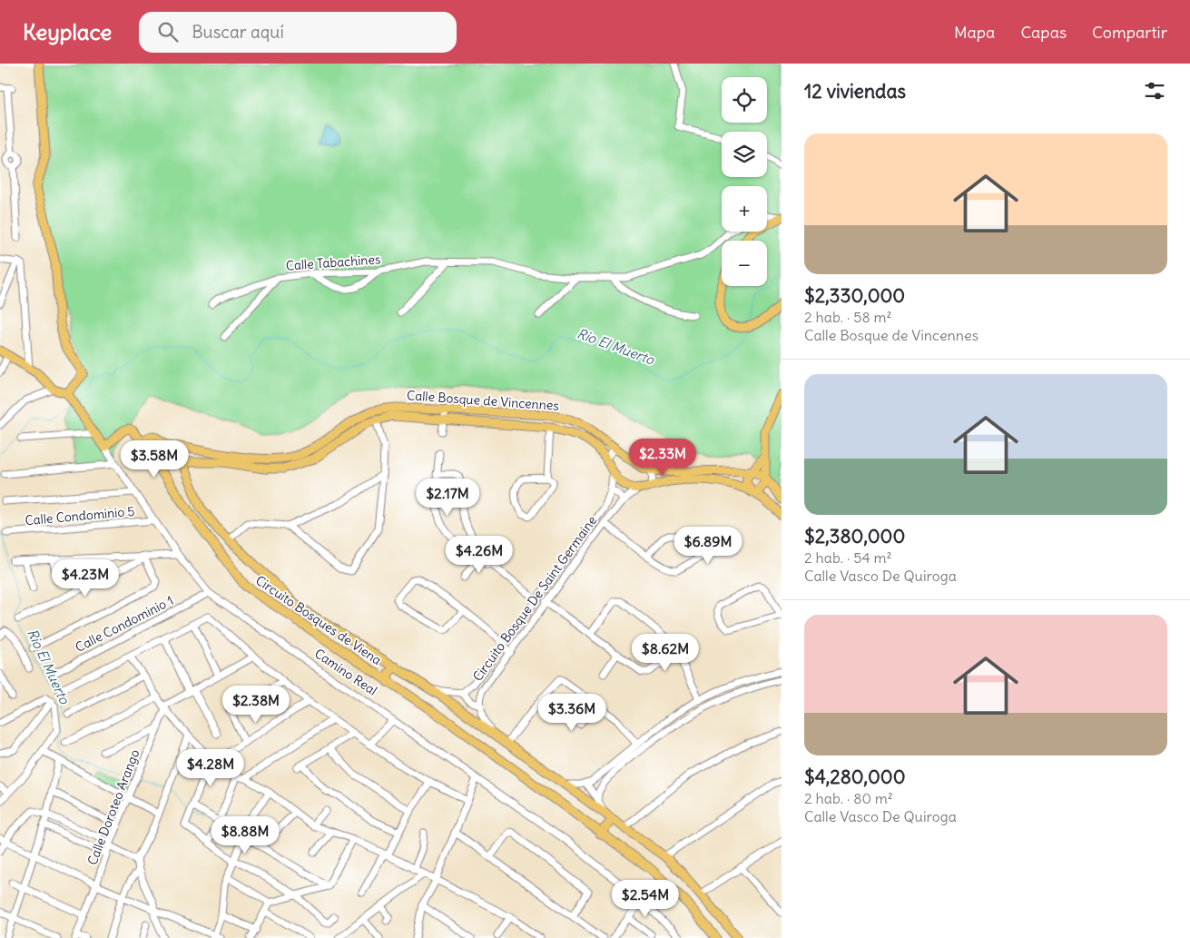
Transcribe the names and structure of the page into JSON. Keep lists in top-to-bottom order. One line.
{"streets":{"main road":["Calle Bosque de Vincennes","Circuito Bosques de Viena","Camino Real"],"street":["Calle Tabachines","Calle Condominio 5","Circuito Bosque De Saint Germaine","Calle Condominio 1","Calle Doroteo Arango"]},"crossings":[["Calle Bosque de Vincennes","Circuito Bosques de Viena"],["Calle Condominio 5","Camino Real"],["Calle Condominio 1","Camino Real"]],"water":["Rio El Muerto"],"page":{"header":"Keyplace","search":"Buscar aquí","nav":["Mapa","Capas","Compartir"],"heading":"12 viviendas","map_buttons":["+","−"],"list":[{"name":"$2,330,000","note":"2 hab. · 58 m² · Calle Bosque de Vincennes"},{"name":"$2,380,000","note":"2 hab. · 54 m² · Calle Vasco De Quiroga"},{"name":"$4,280,000","note":"2 hab. · 80 m² · Calle Vasco De Quiroga"}],"price":["$2.33M","$3.58M","$2.17M","$6.89M","$4.26M","$4.23M","$8.62M","$2.38M","$3.36M","$4.28M","$8.88M","$2.54M"]}}
